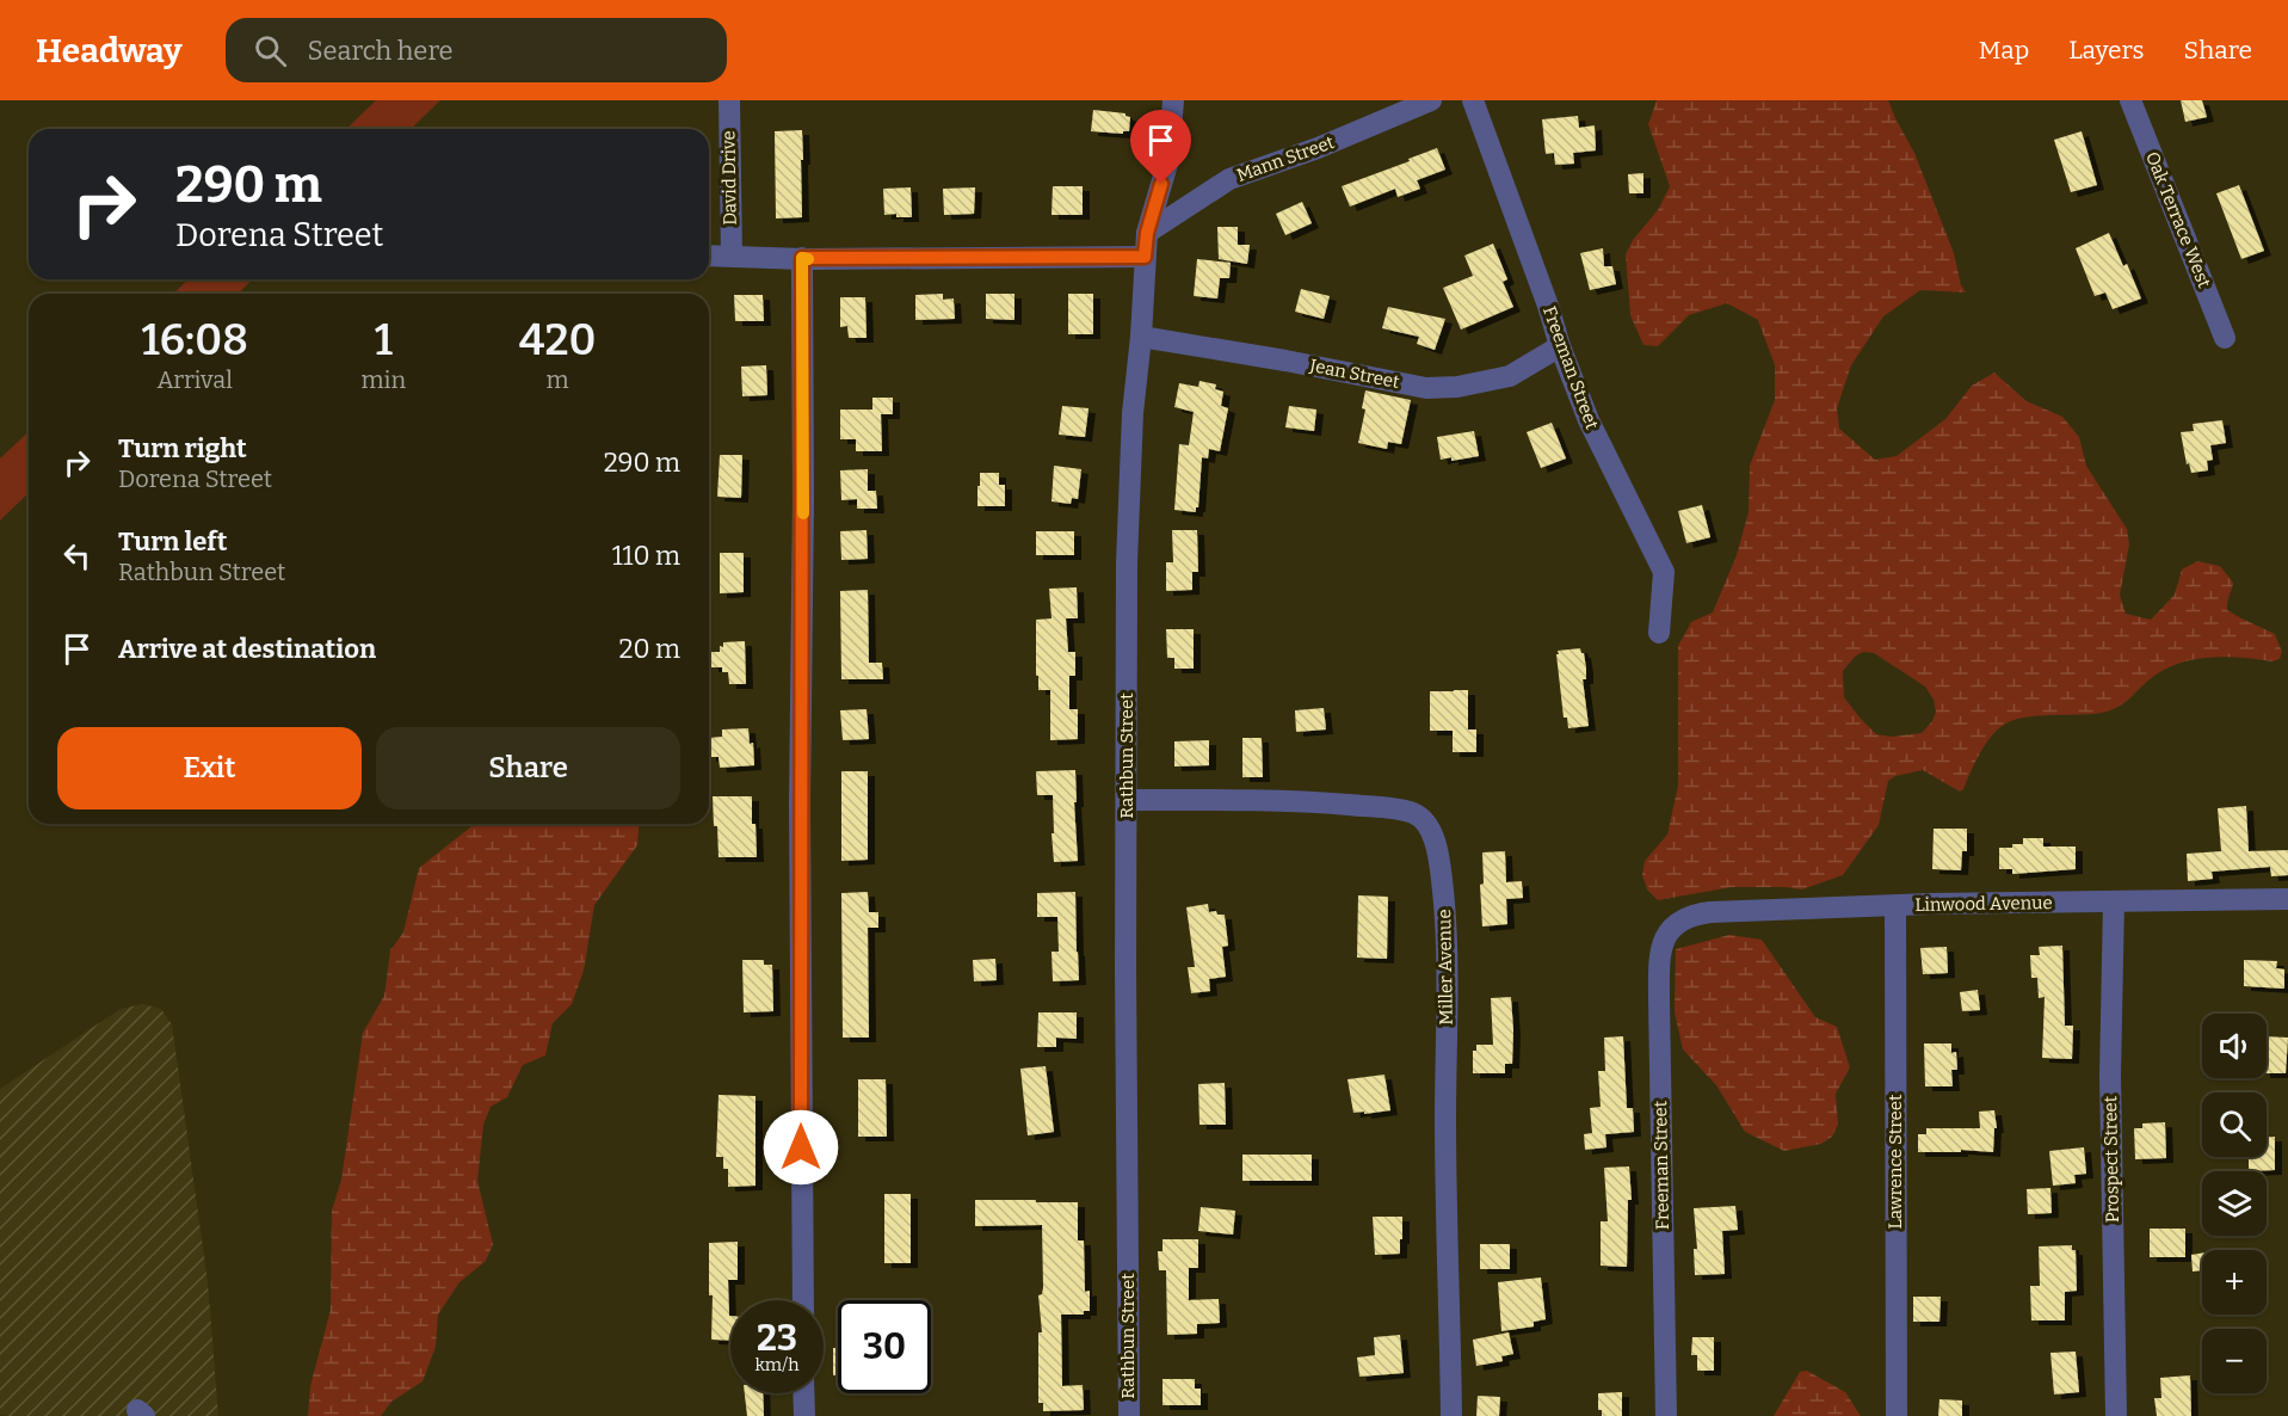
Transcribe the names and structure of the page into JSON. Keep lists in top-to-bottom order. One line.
{"streets":{"street":["Mann Street","David Drive","Oak Terrace West","Freeman Street","Jean Street","Rathbun Street","Linwood Avenue","Miller Avenue","Prospect Street","Lawrence Street"]},"crossings":[["Mann Street","Rathbun Street"],["Freeman Street","Jean Street"],["Freeman Street","Linwood Avenue"],["Jean Street","Rathbun Street"],["Rathbun Street","Miller Avenue"],["Linwood Avenue","Prospect Street"],["Linwood Avenue","Lawrence Street"]],"page":{"header":"Headway","search":"Search here","nav":["Map","Layers","Share"],"turn":["290 m","Dorena Street"],"eta":["16:08","Arrival","1","min","420","m"],"list":[{"name":"Turn right","note":"Dorena Street","value":"290 m"},{"name":"Turn left","note":"Rathbun Street","value":"110 m"},{"name":"Arrive at destination","value":"20 m"}],"buttons":["Exit","Share"],"map_buttons":["+","−"],"speed":"23 km/h","limit":"30"}}
